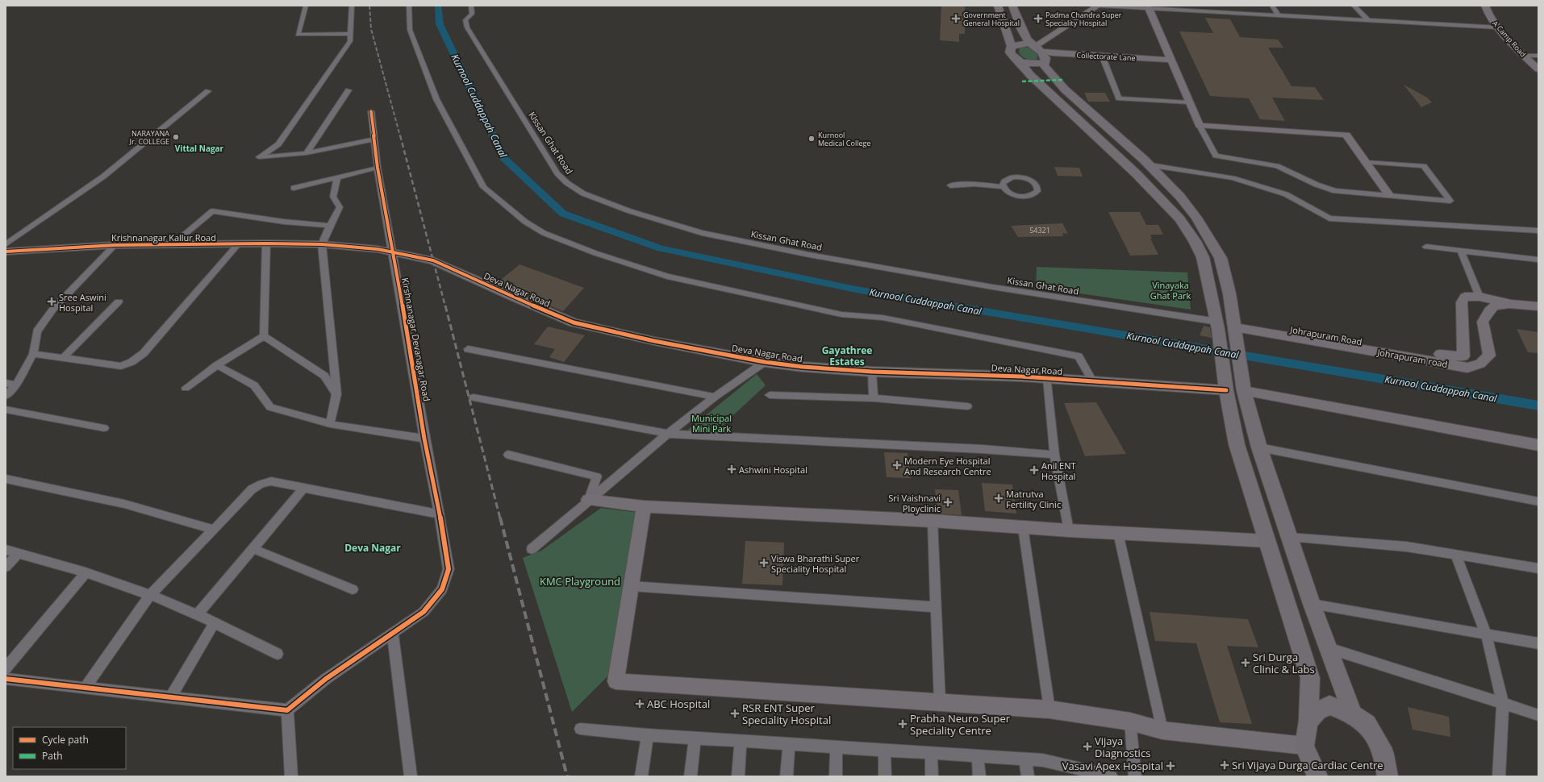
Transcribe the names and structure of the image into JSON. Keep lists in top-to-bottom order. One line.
{"streets":{"street":["A Camp Road","Collectorate Lane","Kissan Ghat Road","Krishnanagar Kallur Road","Deva Nagar Road","Johrapuram Road","Kirshnanagar Devanagar Road","Johrapuram road"]},"crossings":[["Krishnanagar Kallur Road","Deva Nagar Road"],["Deva Nagar Road","Kirshnanagar Devanagar Road"],["Johrapuram Road","Johrapuram road"]],"districts":["Vittal Nagar","Gayathree Estates","Deva Nagar"],"water":["Kurnool Cuddappah Canal"],"parks":["Vinayaka Ghat Park","Municipal Mini Park","KMC Playground"],"places":{"health":["Government General Hospital","Padma Chandra Super Speciality Hospital","Sree Aswini Hospital","Modern Eye Hospital And Research Centre","Ashwini Hospital","Anil ENT Hospital","Matrutva Fertility Clinic","Sri Vaishnavi Ployclinic","Viswa Bharathi Super Speciality Hospital","Sri Durga Clinic & Labs","ABC Hospital","RSR ENT Super Speciality Hospital","Prabha Neuro Super Speciality Centre","Vijaya Diagnostics","Sri Vijaya Durga Cardiac Centre","Vasavi Apex Hospital"],"other":["NARAYANA Jr. COLLEGE","Kurnool Medical College"]},"house_numbers":["54321"],"legend":["Cycle path","Path"]}
